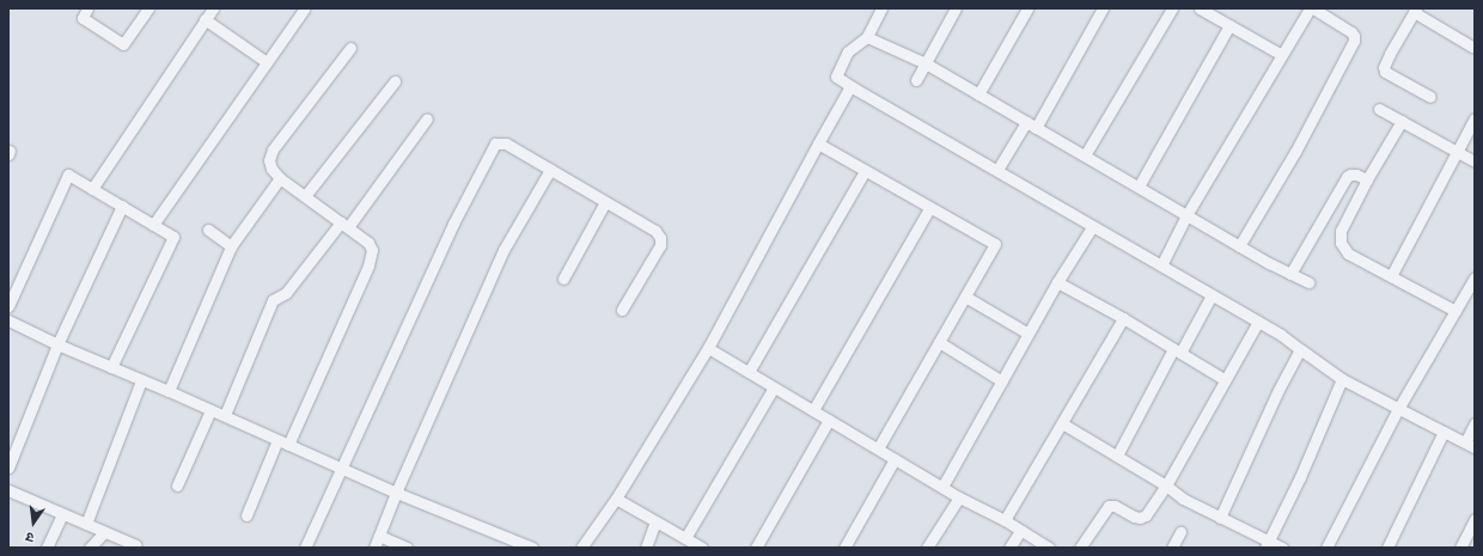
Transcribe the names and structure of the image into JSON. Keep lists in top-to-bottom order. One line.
{"north":"bottom"}
